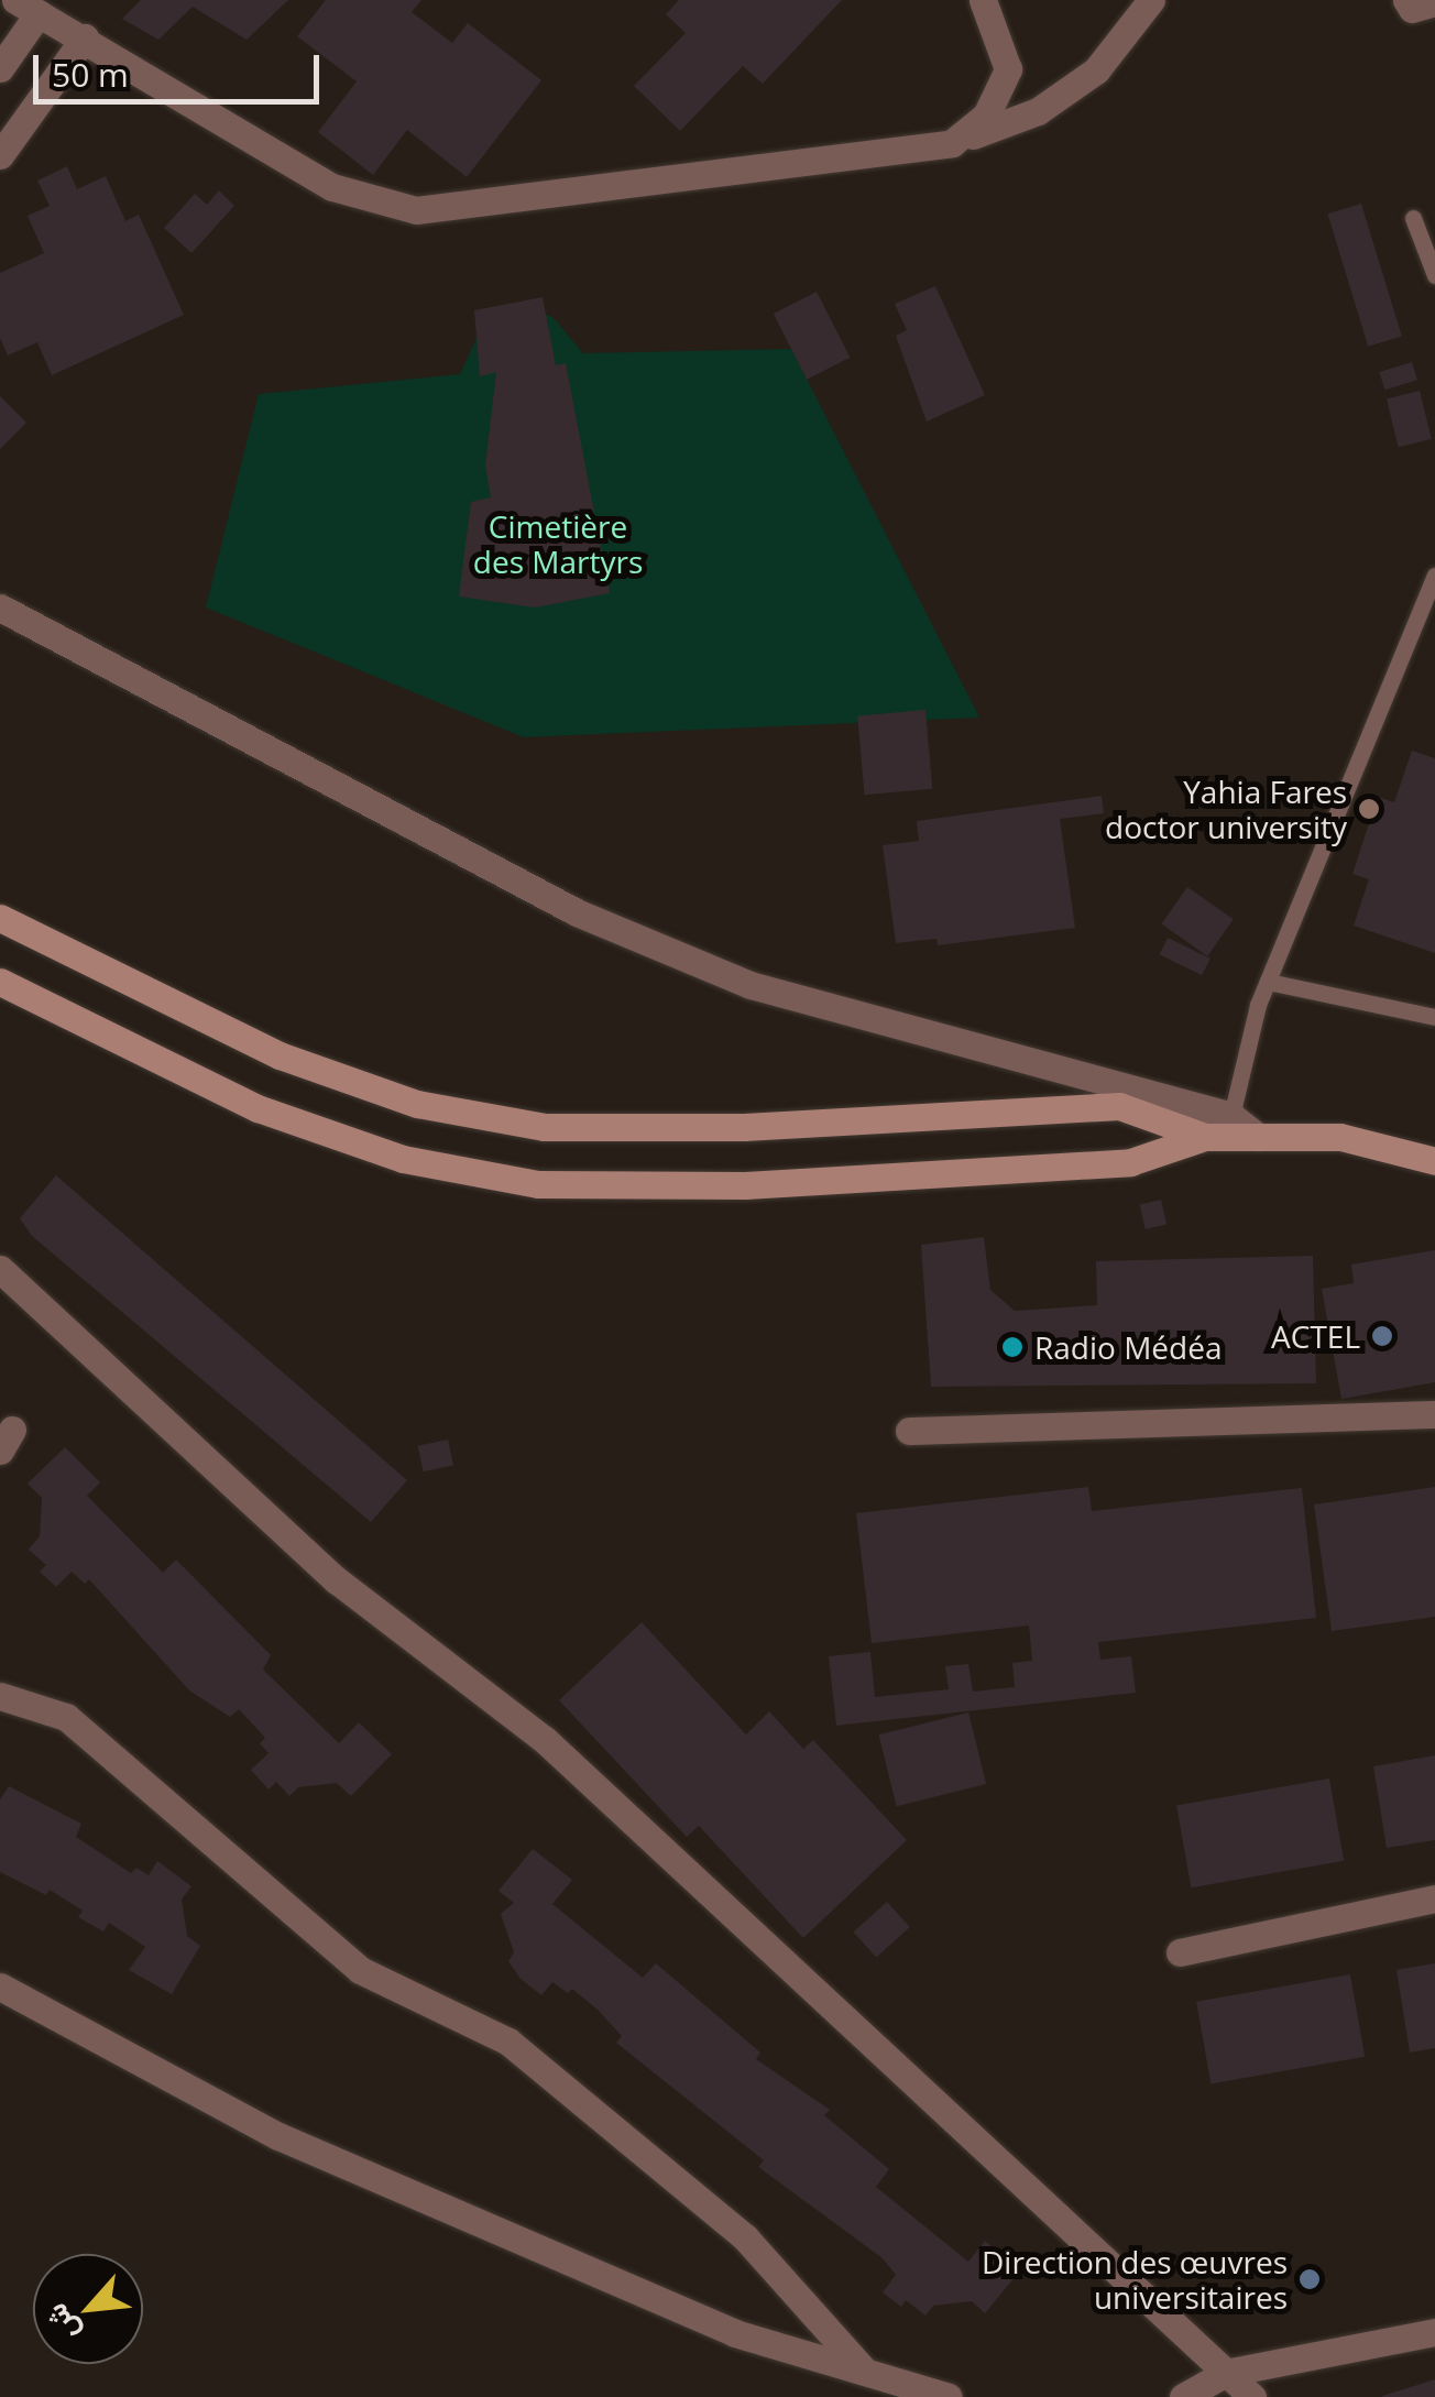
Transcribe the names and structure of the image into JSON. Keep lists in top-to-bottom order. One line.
{"parks":["Cimetière des Martyrs"],"places":["Yahia Fares doctor university","ACTEL","Radio Médéa","Direction des œuvres universitaires"],"scale_bar":"50 m","north":"bottom left"}
